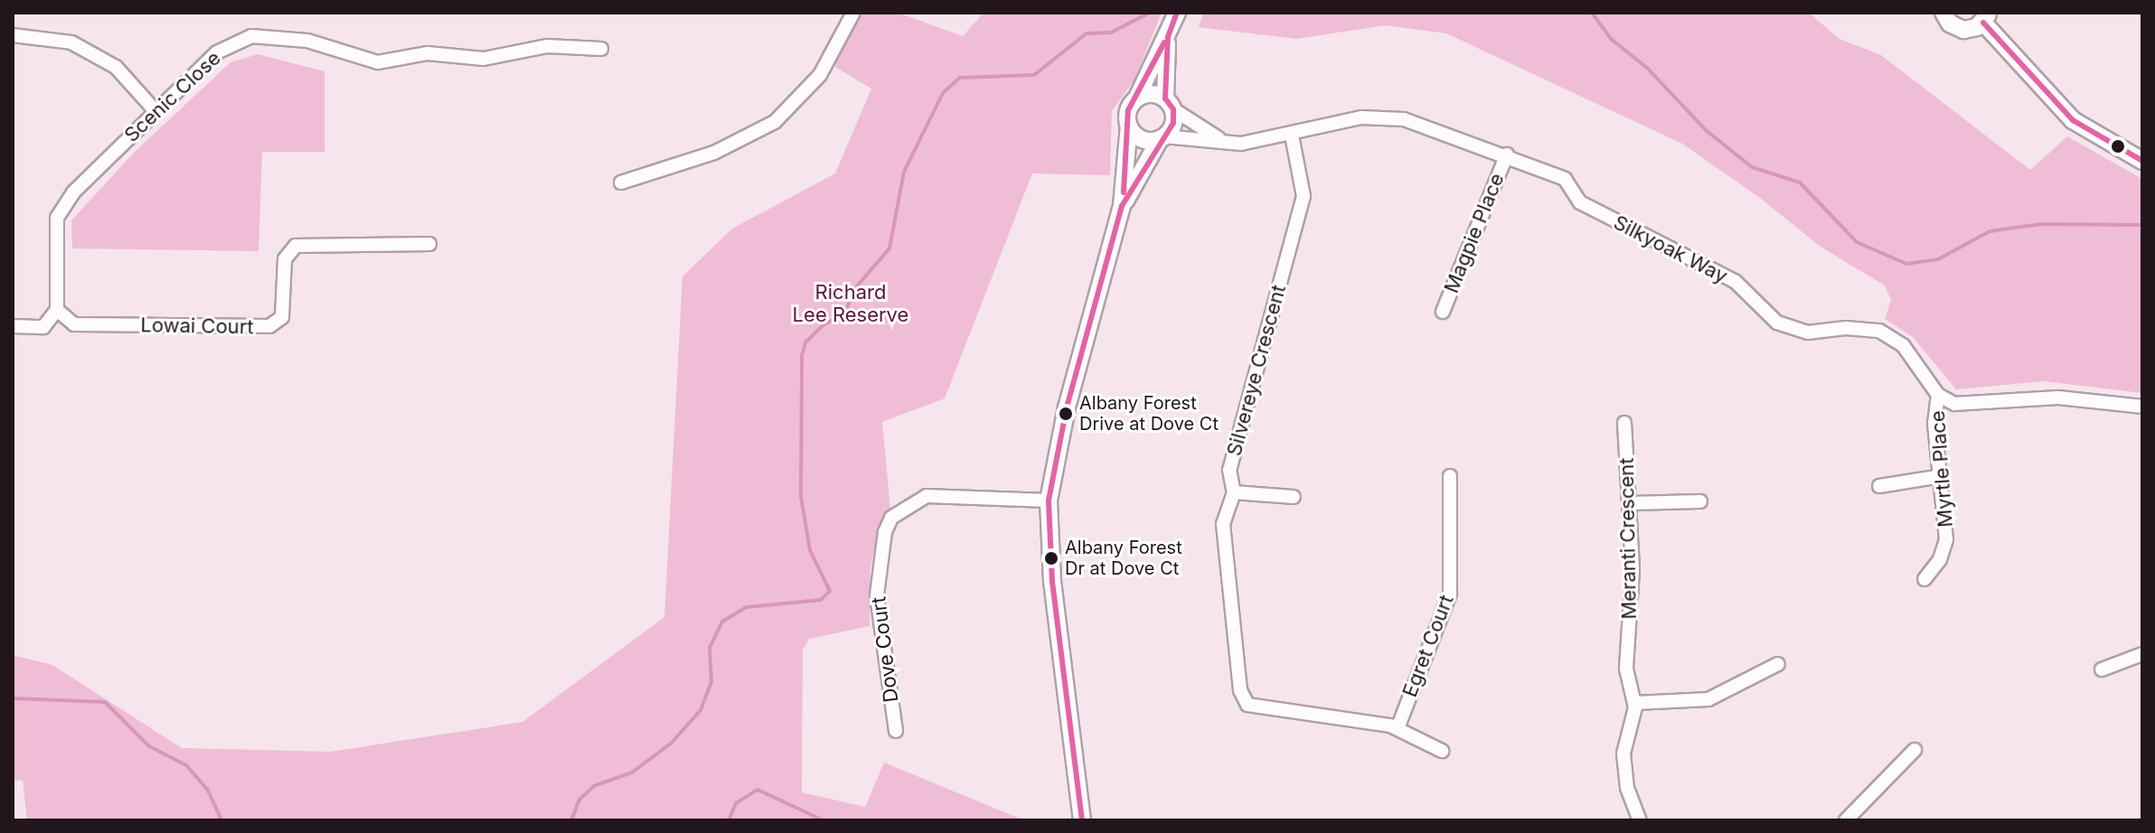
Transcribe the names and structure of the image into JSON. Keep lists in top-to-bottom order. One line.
{"streets":{"street":["Scenic Close","Magpie Place","Silkyoak Way","Lowai Court","Silvereye Crescent","Myrtle Place","Meranti Crescent","Egret Court","Dove Court"]},"crossings":[["Scenic Close","Lowai Court"],["Magpie Place","Silkyoak Way"],["Silkyoak Way","Silvereye Crescent"],["Silkyoak Way","Myrtle Place"],["Silvereye Crescent","Egret Court"]],"parks":["Richard Lee Reserve"],"places":["Albany Forest Drive at Dove Ct","Albany Forest Dr at Dove Ct"]}
